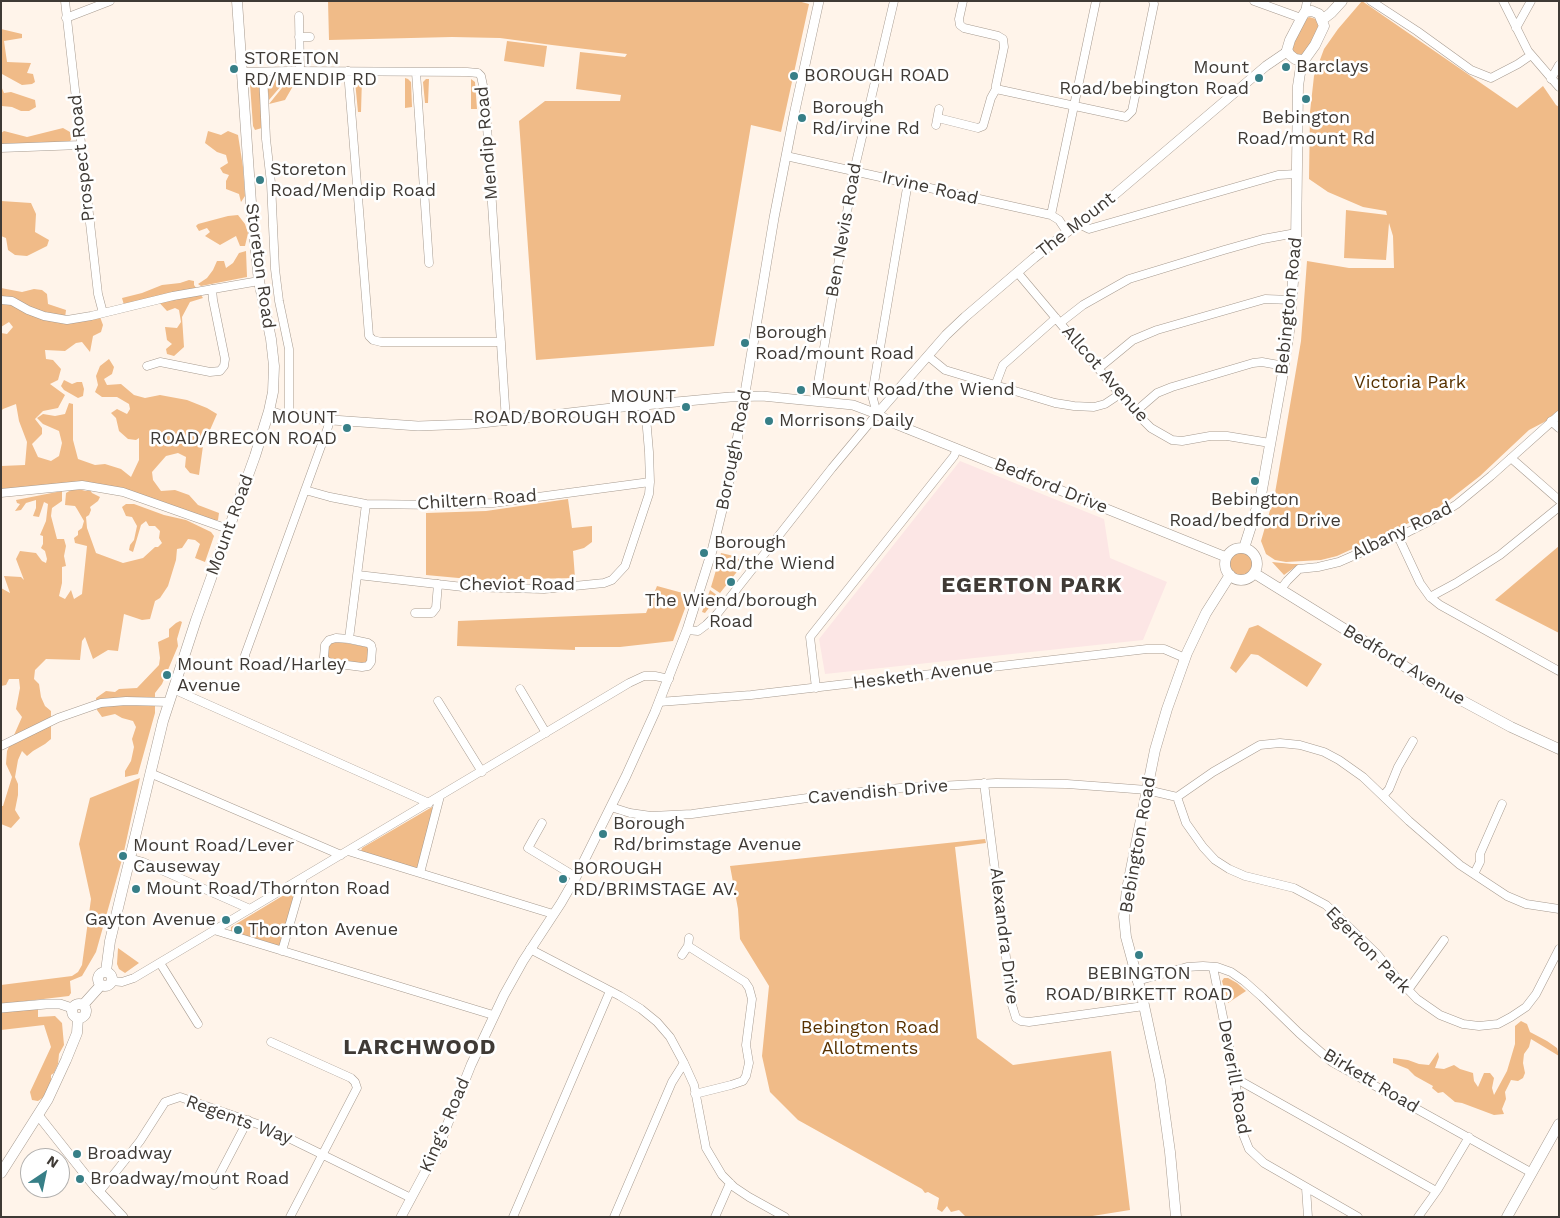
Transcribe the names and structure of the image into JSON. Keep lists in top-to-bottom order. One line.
{"streets":{"main road":["Storeton Road","Bebington Road","Mount Road","Bedford Avenue"],"street":["Mendip Road","Prospect Road","Irvine Road","The Mount","Ben Nevis Road","Allcot Avenue","Borough Road","Bedford Drive","Chiltern Road","Albany Road","Cheviot Road","Hesketh Avenue","Cavendish Drive","Alexandra Drive","Egerton Park","Deverill Road","Birkett Road","Regents Way","King's Road"]},"crossings":[["Mendip Road","Storeton Road"],["Irvine Road","Ben Nevis Road"],["Irvine Road","Borough Road"],["The Mount","Allcot Avenue"],["The Mount","Bedford Drive"],["Storeton Road","Mount Road"],["Bebington Road","Allcot Avenue"],["Bebington Road","Bedford Drive"],["Bebington Road","Bedford Avenue"],["Bebington Road","Hesketh Avenue"],["Bebington Road","Cavendish Drive"],["Bebington Road","Alexandra Drive"],["Bebington Road","Birkett Road"],["Borough Road","Hesketh Avenue"],["Borough Road","Cavendish Drive"],["Borough Road","King's Road"],["Bedford Drive","Bedford Avenue"],["Chiltern Road","Cheviot Road"],["Albany Road","Bedford Avenue"],["Cavendish Drive","Alexandra Drive"],["Deverill Road","Birkett Road"],["Regents Way","King's Road"]],"districts":["EGERTON PARK","LARCHWOOD"],"parks":["Victoria Park","Bebington Road Allotments"],"places":["Barclays","STORETON RD/MENDIP RD","BOROUGH ROAD","Mount Road/bebington Road","Bebington Road/mount Rd","Borough Rd/irvine Rd","Storeton Road/Mendip Road","Borough Road/mount Road","Mount Road/the Wiend","MOUNT ROAD/BOROUGH ROAD","Morrisons Daily","MOUNT ROAD/BRECON ROAD","Bebington Road/bedford Drive","Borough Rd/the Wiend","The Wiend/borough Road","Mount Road/Harley Avenue","Borough Rd/brimstage Avenue","Mount Road/Lever Causeway","BOROUGH RD/BRIMSTAGE AV.","Mount Road/Thornton Road","Gayton Avenue","Thornton Avenue","BEBINGTON ROAD/BIRKETT ROAD","Broadway","Broadway/mount Road"],"north":"top right"}
